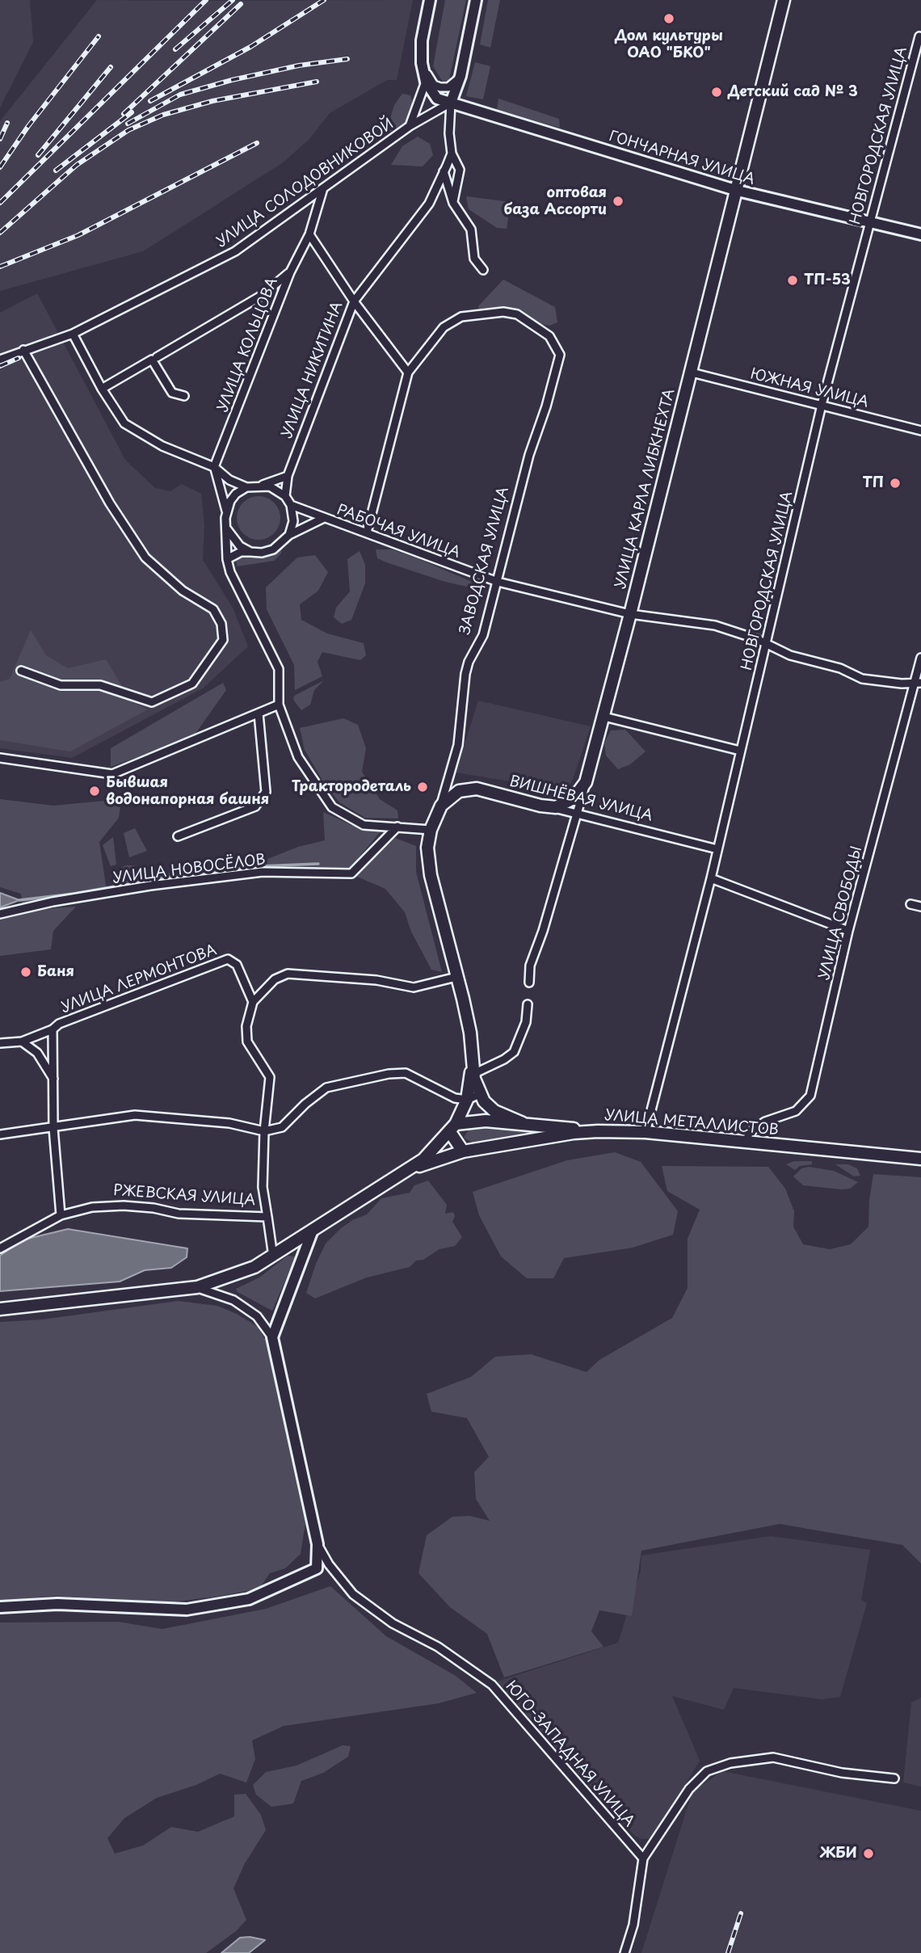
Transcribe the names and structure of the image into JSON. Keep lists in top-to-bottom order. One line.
{"streets":{"main road":["УЛИЦА КАРЛА ЛИБКНЕХТА","ЗАВОДСКАЯ УЛИЦА","ВИШНЁВАЯ УЛИЦА","УЛИЦА МЕТАЛЛИСТОВ"],"street":["НОВГОРОДСКАЯ УЛИЦА","ГОНЧАРНАЯ УЛИЦА","УЛИЦА СОЛОДОВНИКОВОЙ","УЛИЦА КОЛЬЦОВА","УЛИЦА НИКИТИНА","ЮЖНАЯ УЛИЦА","РАБОЧАЯ УЛИЦА","УЛИЦА НОВОСЁЛОВ","УЛИЦА СВОБОДЫ","УЛИЦА ЛЕРМОНТОВА","РЖЕВСКАЯ УЛИЦА","ЮГО-ЗАПАДНАЯ УЛИЦА"]},"crossings":[["НОВГОРОДСКАЯ УЛИЦА","ГОНЧАРНАЯ УЛИЦА"],["НОВГОРОДСКАЯ УЛИЦА","ЮЖНАЯ УЛИЦА"],["НОВГОРОДСКАЯ УЛИЦА","РАБОЧАЯ УЛИЦА"],["НОВГОРОДСКАЯ УЛИЦА","ВИШНЁВАЯ УЛИЦА"],["НОВГОРОДСКАЯ УЛИЦА","УЛИЦА МЕТАЛЛИСТОВ"],["ГОНЧАРНАЯ УЛИЦА","УЛИЦА СОЛОДОВНИКОВОЙ"],["ГОНЧАРНАЯ УЛИЦА","УЛИЦА НИКИТИНА"],["ГОНЧАРНАЯ УЛИЦА","УЛИЦА КАРЛА ЛИБКНЕХТА"],["УЛИЦА СОЛОДОВНИКОВОЙ","УЛИЦА КОЛЬЦОВА"],["УЛИЦА СОЛОДОВНИКОВОЙ","УЛИЦА НИКИТИНА"],["УЛИЦА НИКИТИНА","РАБОЧАЯ УЛИЦА"],["ЮЖНАЯ УЛИЦА","УЛИЦА КАРЛА ЛИБКНЕХТА"],["УЛИЦА КАРЛА ЛИБКНЕХТА","РАБОЧАЯ УЛИЦА"],["УЛИЦА КАРЛА ЛИБКНЕХТА","ВИШНЁВАЯ УЛИЦА"],["РАБОЧАЯ УЛИЦА","ЗАВОДСКАЯ УЛИЦА"],["РАБОЧАЯ УЛИЦА","УЛИЦА СВОБОДЫ"],["ЗАВОДСКАЯ УЛИЦА","ВИШНЁВАЯ УЛИЦА"],["УЛИЦА СВОБОДЫ","УЛИЦА МЕТАЛЛИСТОВ"]],"places":["Дом культуры ОАО \"БКО\"","Детский сад № 3","оптовая база Ассорти","ТП-53","ТП","Трактородеталь","Бывшая водонапорная башня","Баня","ЖБИ"]}
